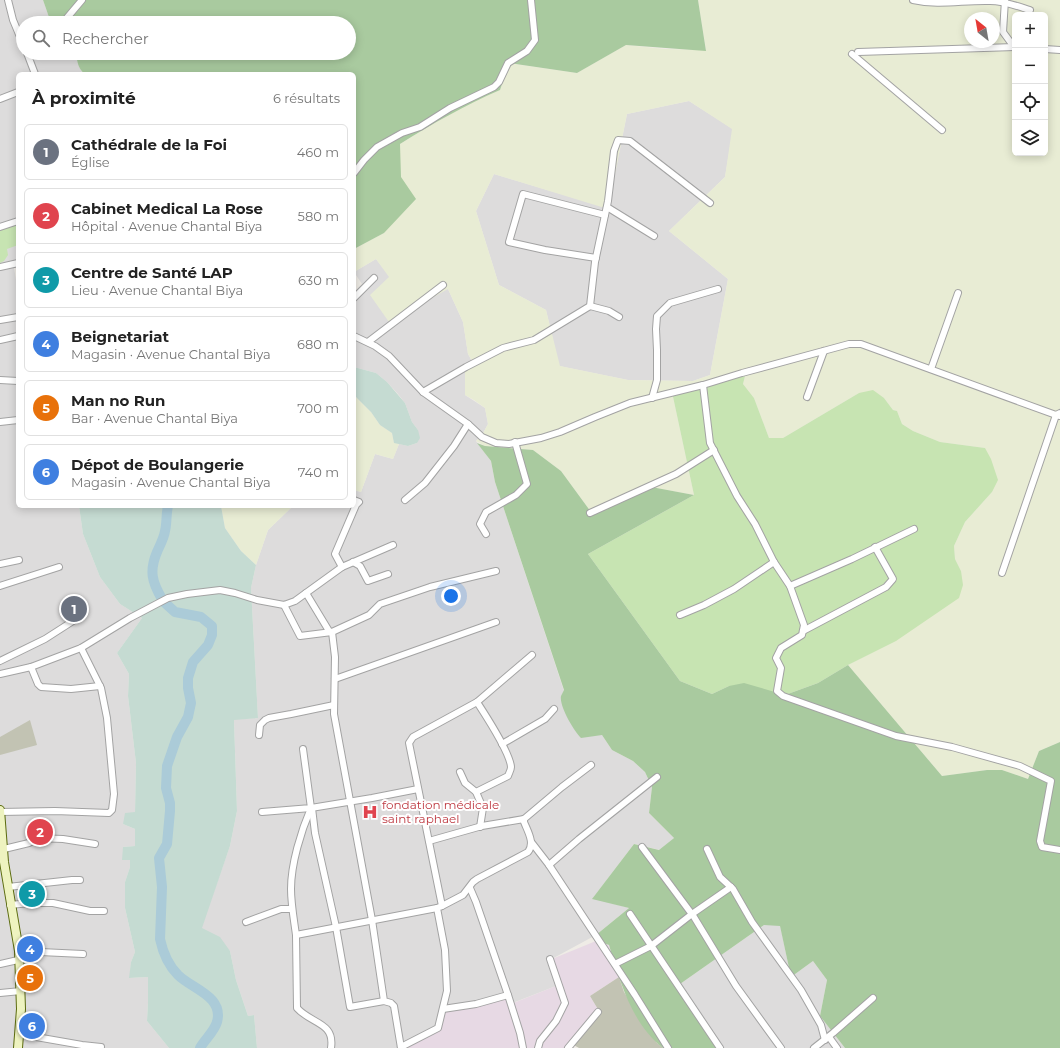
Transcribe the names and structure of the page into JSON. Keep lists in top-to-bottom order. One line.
{"places":{"hospital":["fondation médicale saint raphael"]},"north":"top left","page":{"map_buttons":["+","−"],"search":"Rechercher","heading":["À proximité","6 résultats"],"list":[{"mark":"1","name":"Cathédrale de la Foi","note":"Église","value":"460 m"},{"mark":"2","name":"Cabinet Medical La Rose","note":"Hôpital · Avenue Chantal Biya","value":"580 m"},{"mark":"3","name":"Centre de Santé LAP","note":"Lieu · Avenue Chantal Biya","value":"630 m"},{"mark":"4","name":"Beignetariat","note":"Magasin · Avenue Chantal Biya","value":"680 m"},{"mark":"5","name":"Man no Run","note":"Bar · Avenue Chantal Biya","value":"700 m"},{"mark":"6","name":"Dépot de Boulangerie","note":"Magasin · Avenue Chantal Biya","value":"740 m"}],"pins":["1","2","3","4","5","6"]}}
